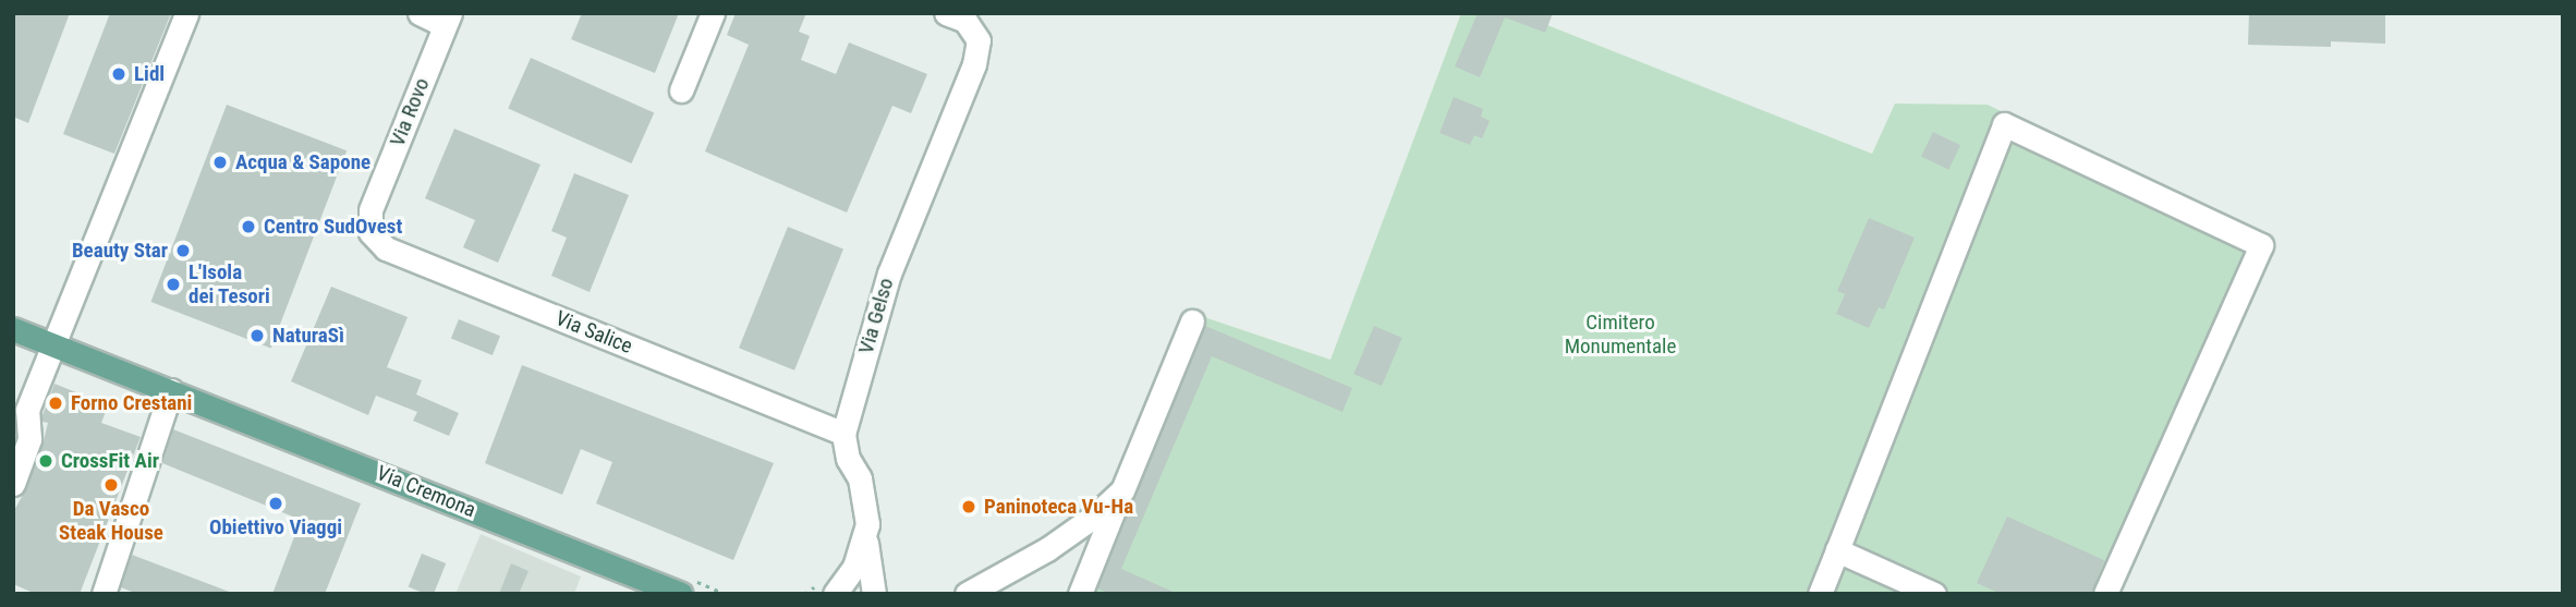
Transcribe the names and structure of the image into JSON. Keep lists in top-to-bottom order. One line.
{"streets":{"main road":["Via Cremona"],"street":["Via Rovo","Via Gelso","Via Salice"]},"crossings":[["Via Rovo","Via Salice"],["Via Gelso","Via Salice"]],"parks":["Cimitero Monumentale"],"places":["Lidl","Acqua & Sapone","Centro SudOvest","Beauty Star","L'Isola dei Tesori","NaturaSì","Forno Crestani","CrossFit Air","Da Vasco Steak House","Obiettivo Viaggi","Paninoteca Vu-Ha"]}
